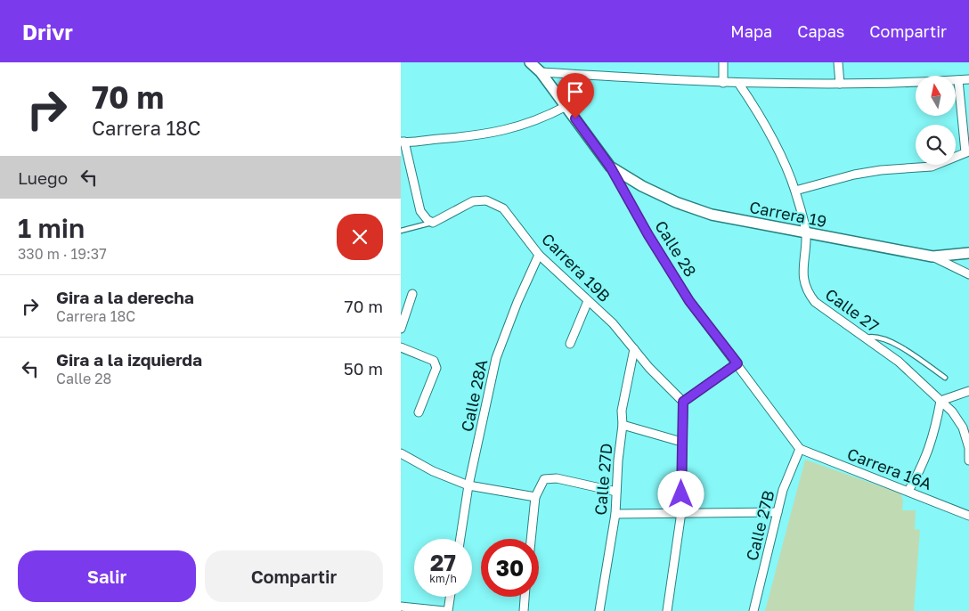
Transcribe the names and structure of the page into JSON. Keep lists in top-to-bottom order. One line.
{"streets":{"street":["Carrera 19","Calle 28","Carrera 19B","Calle 27","Calle 28A","Carrera 16A","Calle 27D","Calle 27B"]},"crossings":[["Carrera 19","Calle 28"],["Carrera 19","Calle 27"],["Calle 28","Carrera 16A"],["Calle 28","Calle 27B"],["Carrera 19B","Calle 28A"],["Carrera 19B","Calle 27D"],["Carrera 16A","Calle 27B"]],"north":"top","page":{"header":"Drivr","nav":["Mapa","Capas","Compartir"],"turn":["70 m","Carrera 18C"],"then":"Luego","heading":["1 min","330 m · 19:37"],"list":[{"name":"Gira a la derecha","note":"Carrera 18C","value":"70 m"},{"name":"Gira a la izquierda","note":"Calle 28","value":"50 m"}],"speed":"27 km/h","limit":"30","buttons":["Salir","Compartir"]}}
